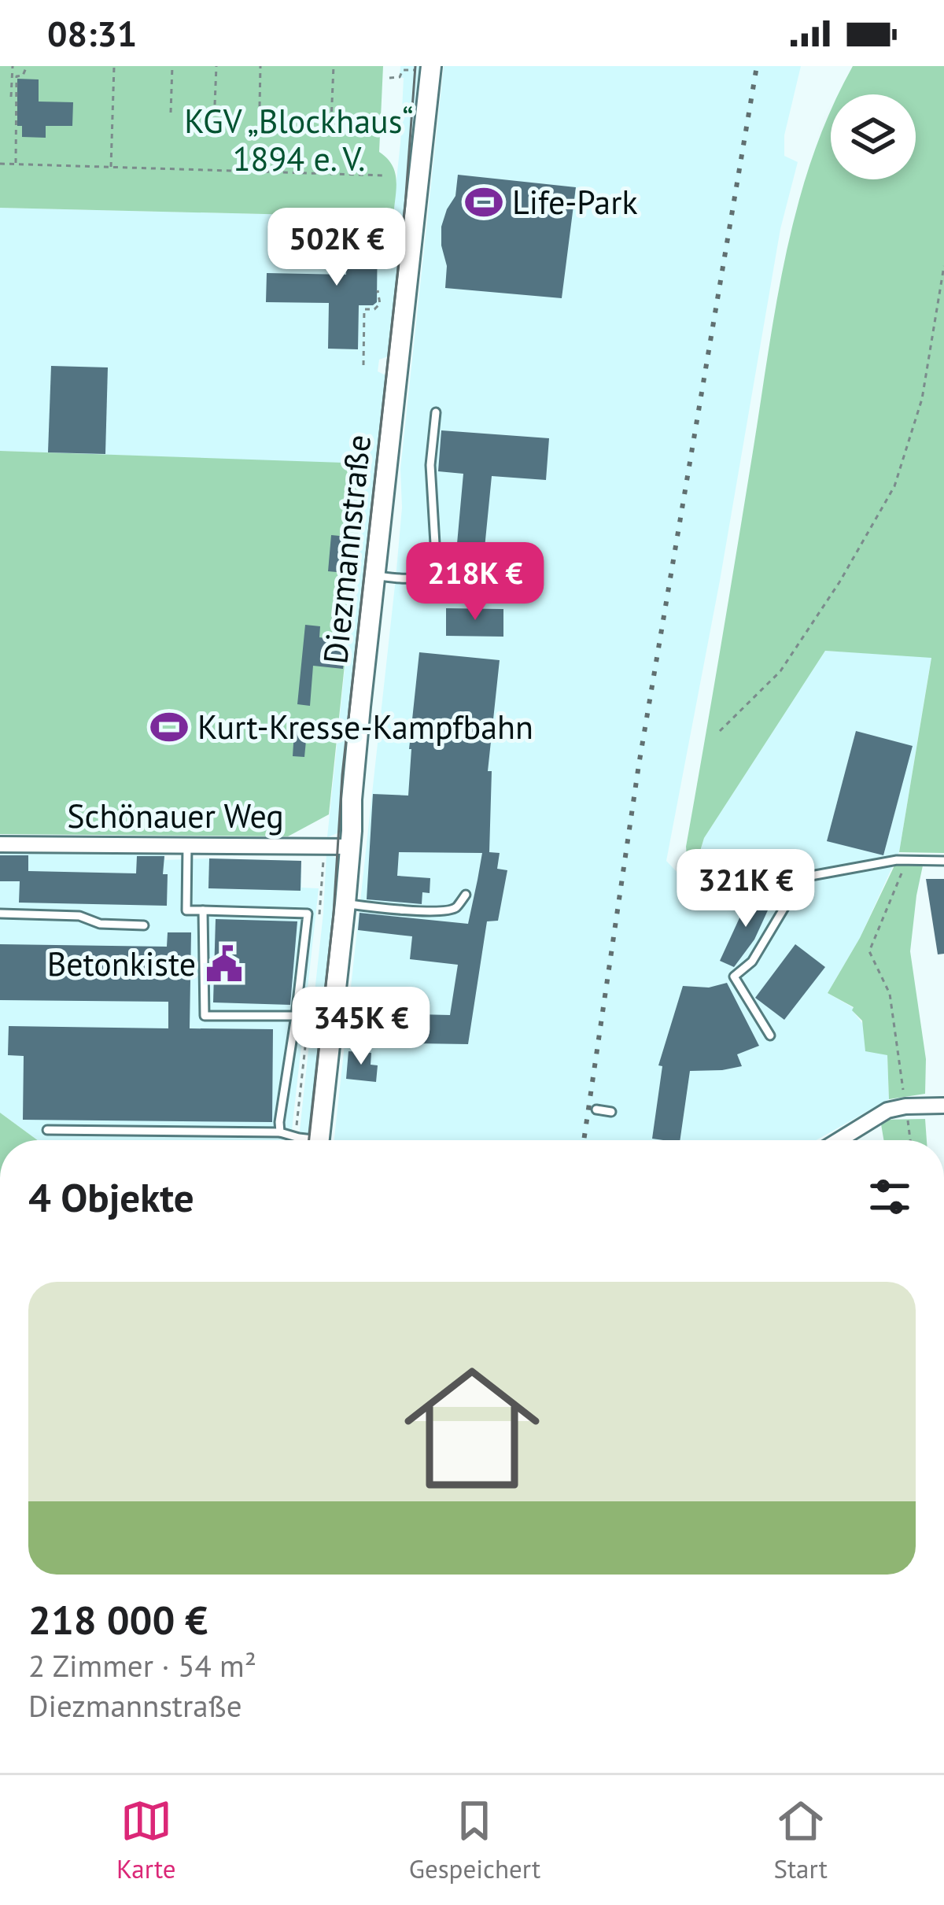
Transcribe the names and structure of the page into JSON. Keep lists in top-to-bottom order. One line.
{"streets":{"street":["Diezmannstraße","Schönauer Weg"]},"crossings":[["Diezmannstraße","Schönauer Weg"]],"parks":["KGV „Blockhaus“ 1894 e. V."],"places":{"sports":["Life-Park","Kurt-Kresse-Kampfbahn"],"public building":["Betonkiste"]},"page":{"status":"08:31","price":["502K €","218K €","321K €","345K €"],"heading":"4 Objekte","list":[{"name":"218 000 €","note":"2 Zimmer · 54 m² · Diezmannstraße"}],"tabs":["Karte","Gespeichert","Start"]}}
